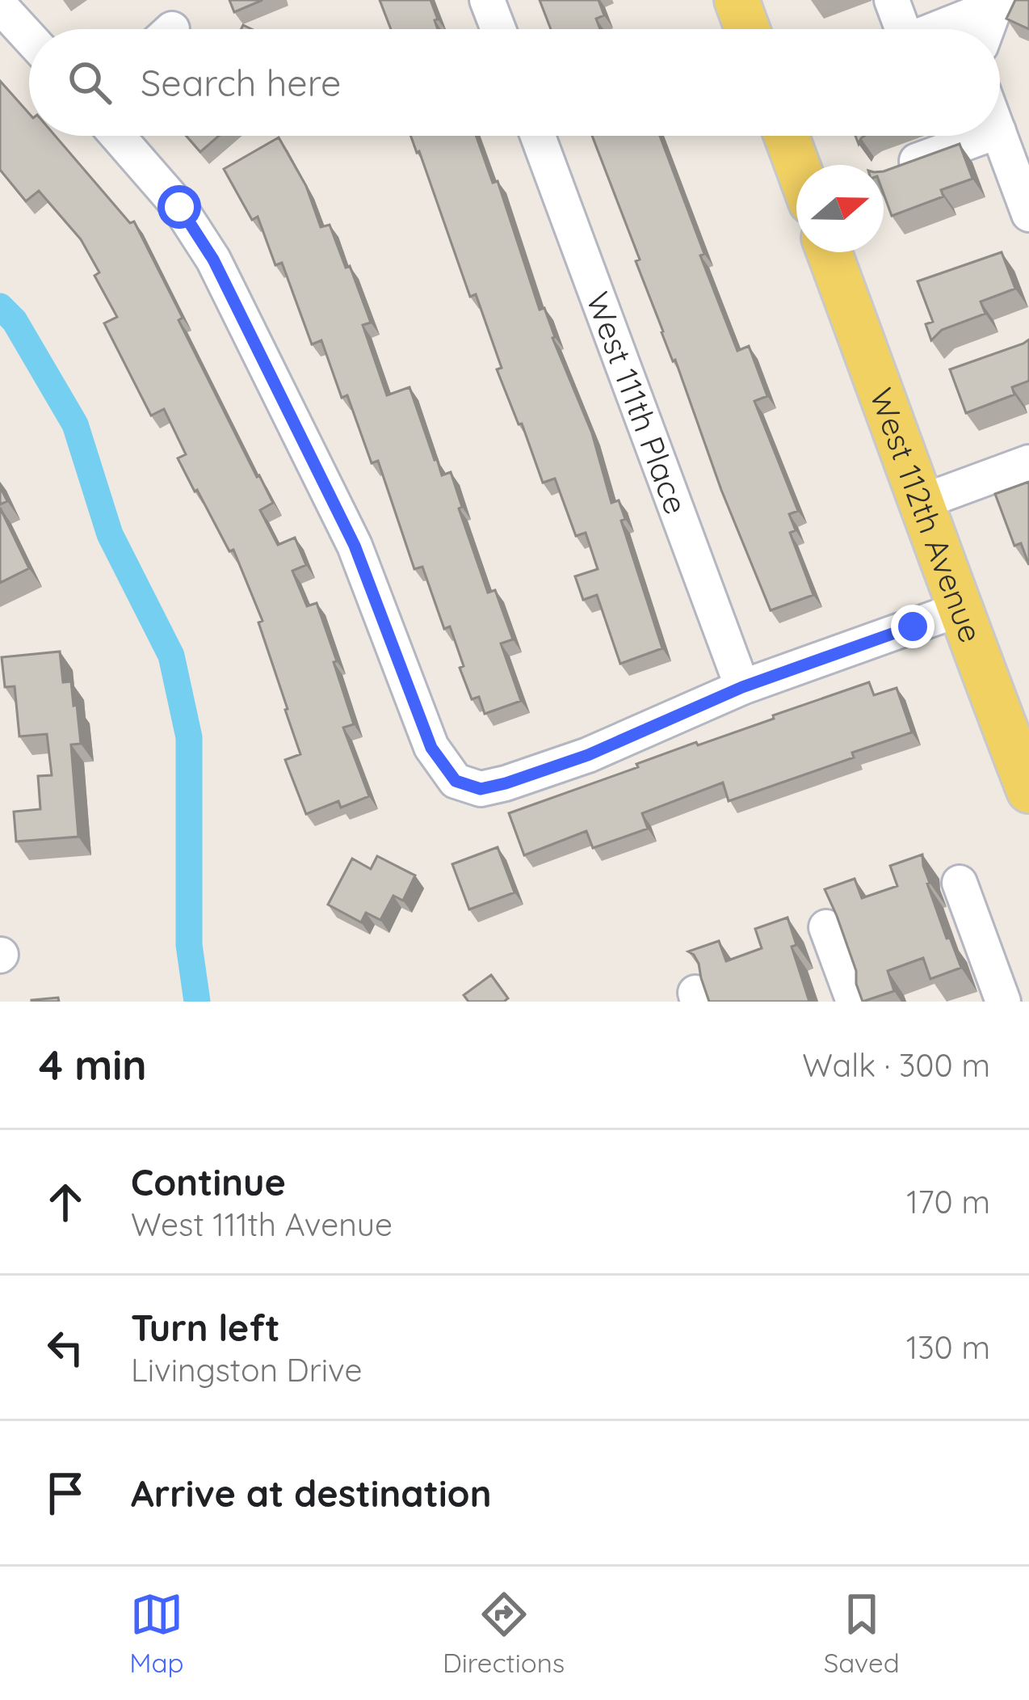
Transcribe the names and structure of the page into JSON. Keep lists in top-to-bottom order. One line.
{"streets":{"main road":["West 112th Avenue"],"street":["West 111th Place"]},"north":"right","page":{"search":"Search here","heading":["4 min","Walk · 300 m"],"list":[["Continue","West 111th Avenue","170 m"],["Turn left","Livingston Drive","130 m"],"Arrive at destination"],"nav":["Map","Directions","Saved"]}}
